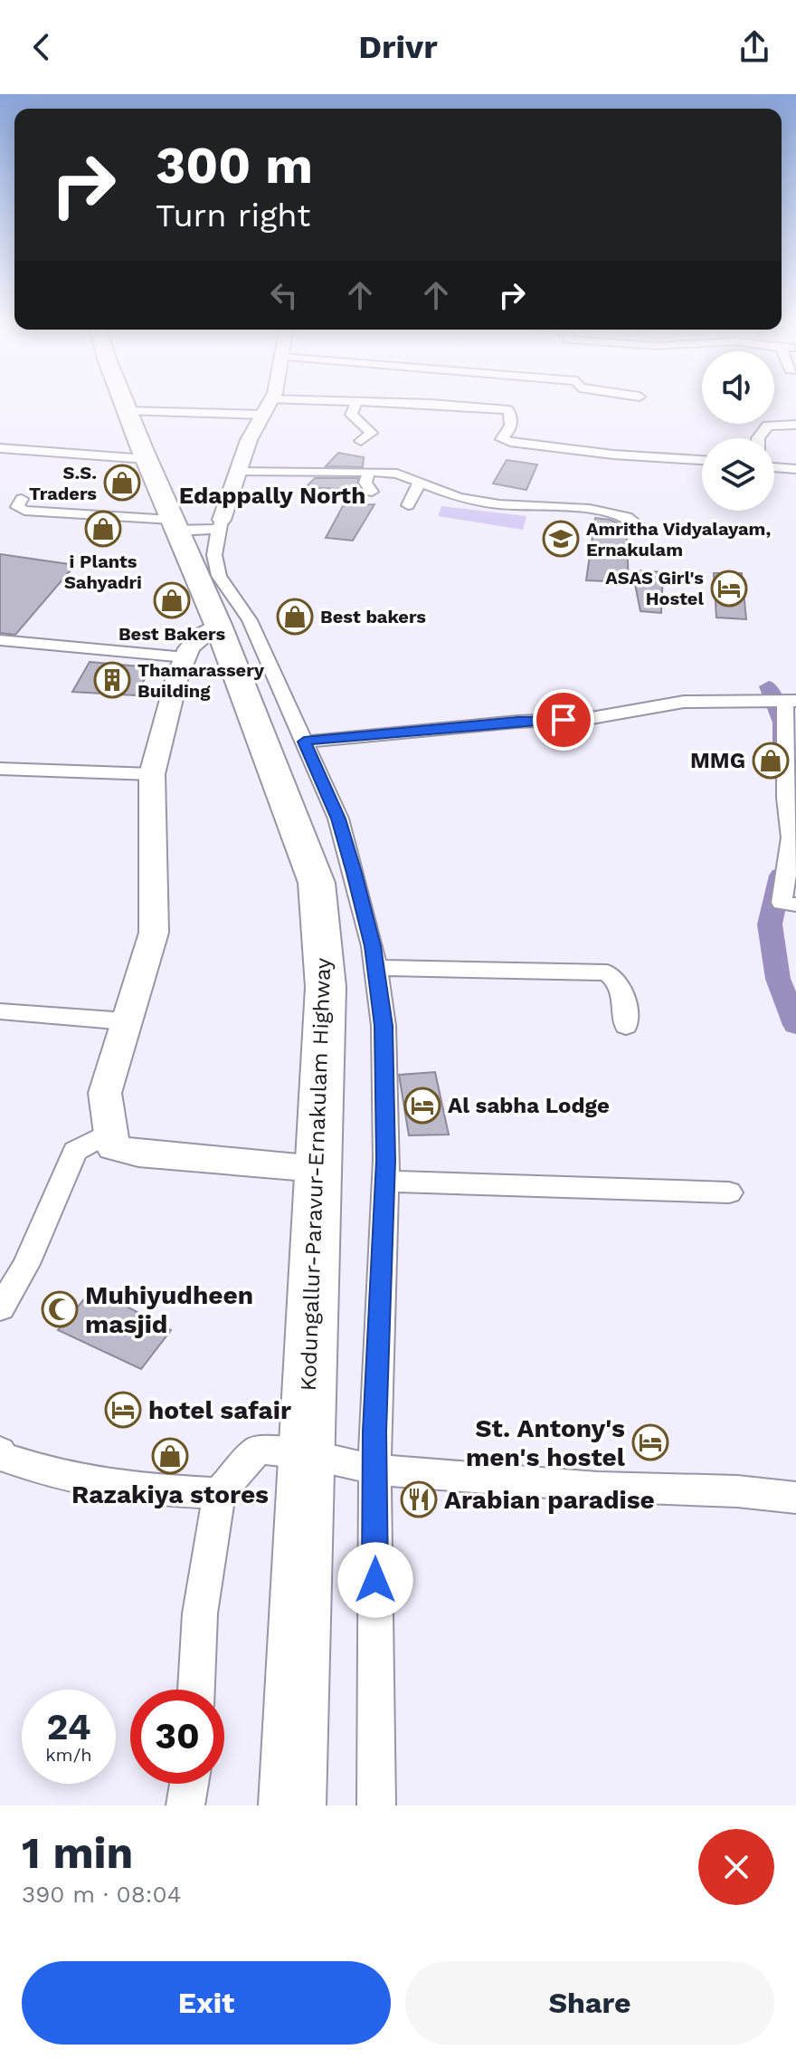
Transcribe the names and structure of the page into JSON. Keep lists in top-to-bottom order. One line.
{"streets":{"highway":["Kodungallur-Paravur-Ernakulam Highway"]},"districts":["Edappally North"],"places":{"shop":["S.S. Traders","i Plants Sahyadri","Best Bakers","Best bakers","MMG","Razakiya stores"],"school or university":["Amritha Vidyalayam, Ernakulam"],"hotel":["ASAS Girl's Hostel","Al sabha Lodge","hotel safair","St. Antony's men's hostel"],"building":["Thamarassery Building"],"mosque":["Muhiyudheen masjid"],"restaurant":["Arabian paradise"]},"page":{"header":"Drivr","turn":["300 m","Turn right"],"speed":"24 km/h","limit":"30","heading":["1 min","390 m · 08:04"],"buttons":["Exit","Share"]}}
